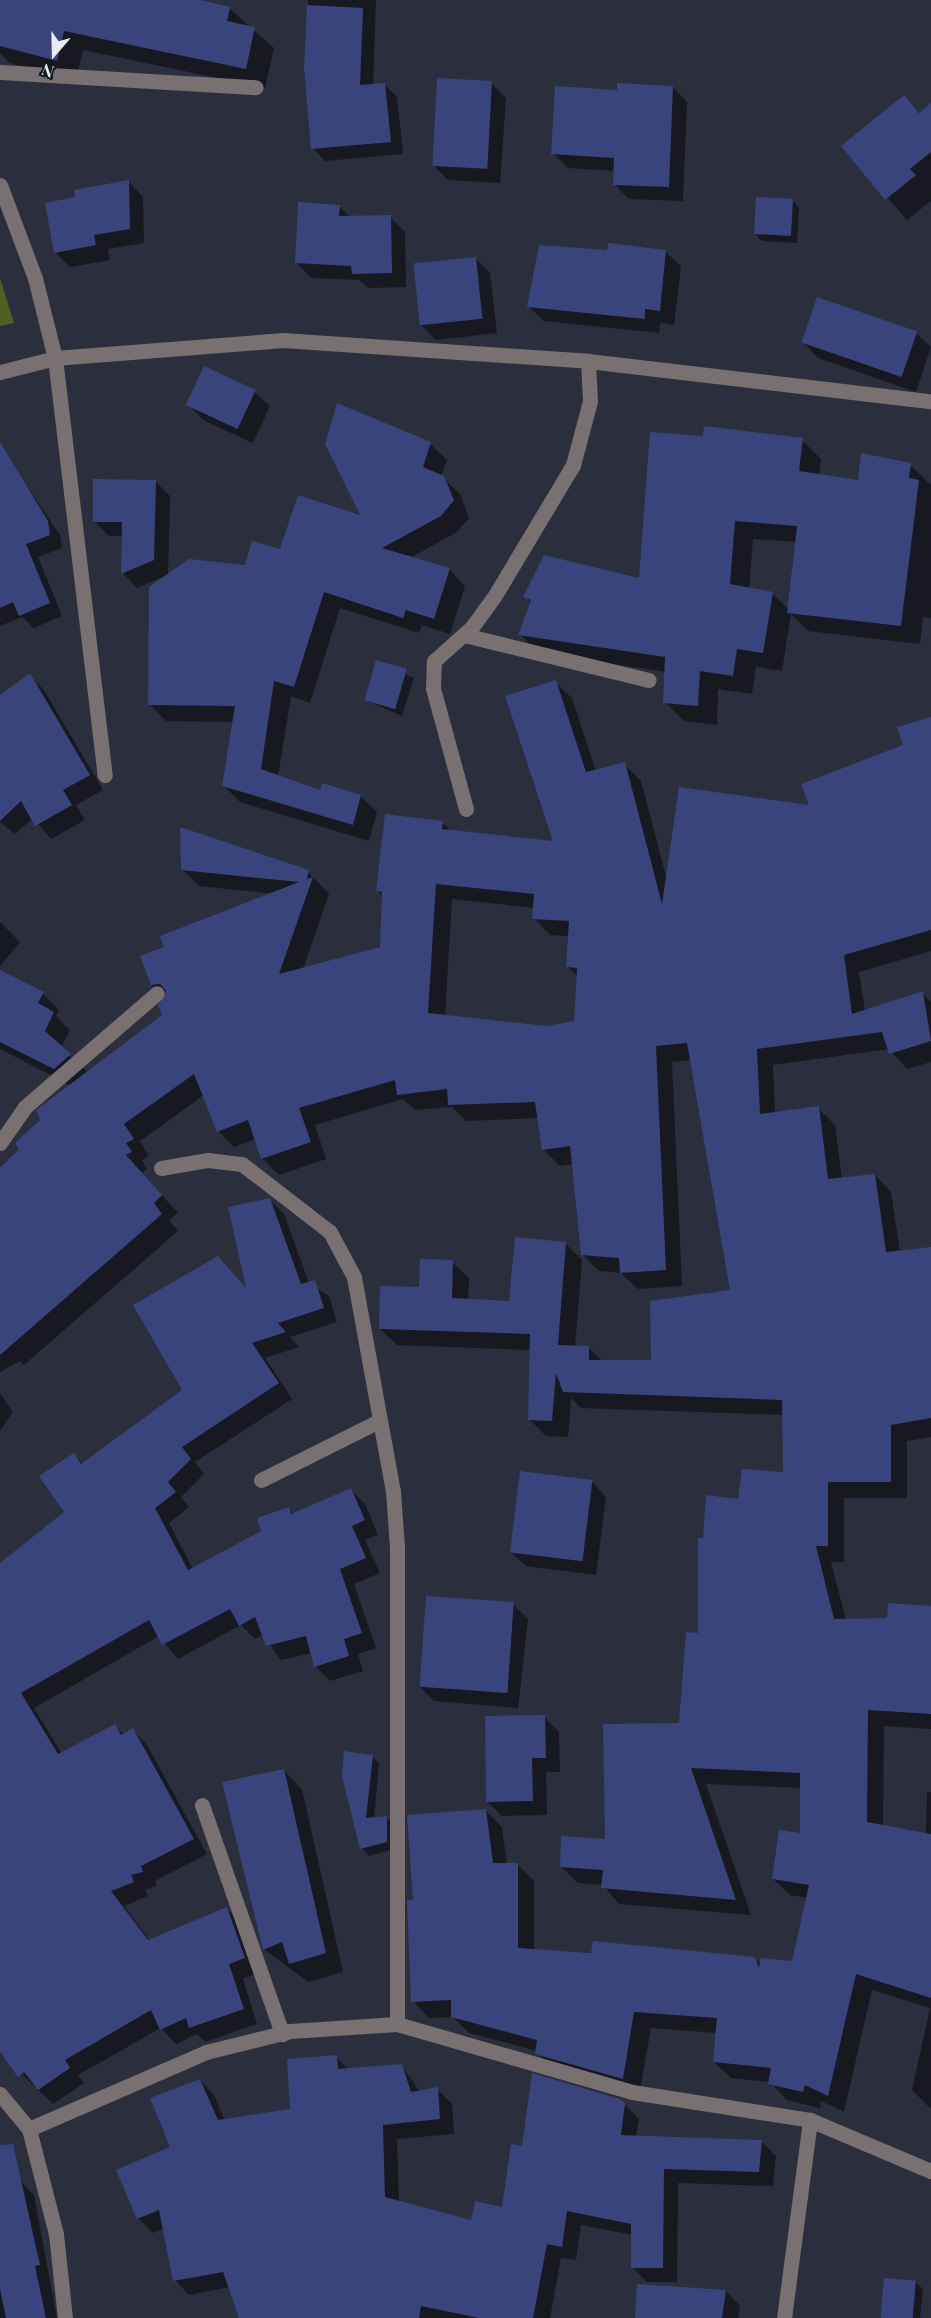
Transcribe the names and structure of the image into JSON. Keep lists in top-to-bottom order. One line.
{"north":"bottom"}
